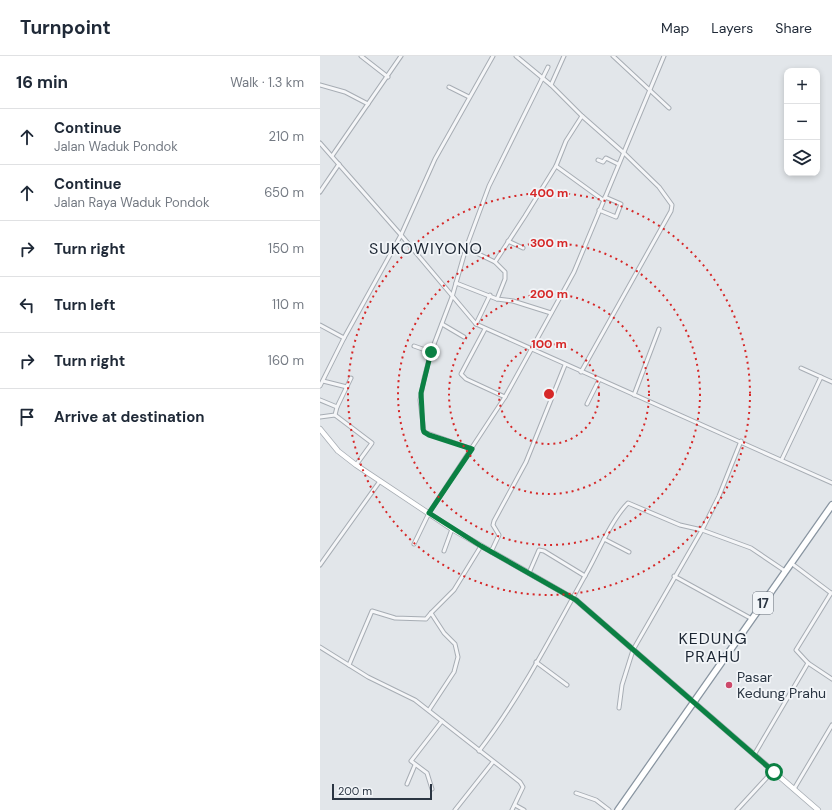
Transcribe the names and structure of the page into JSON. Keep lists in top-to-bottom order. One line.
{"streets":{"highway":["17"]},"districts":["SUKOWIYONO","KEDUNG PRAHU"],"places":["Pasar Kedung Prahu"],"scale_bar":"200 m","page":{"header":"Turnpoint","nav":["Map","Layers","Share"],"heading":["16 min","Walk · 1.3 km"],"map_buttons":["+","−"],"list":[["Continue","Jalan Waduk Pondok","210 m"],["Continue","Jalan Raya Waduk Pondok","650 m"],["Turn right","150 m"],["Turn left","110 m"],["Turn right","160 m"],"Arrive at destination"],"scale":"200 m"},"rings":["400 m","300 m","200 m","100 m"]}
